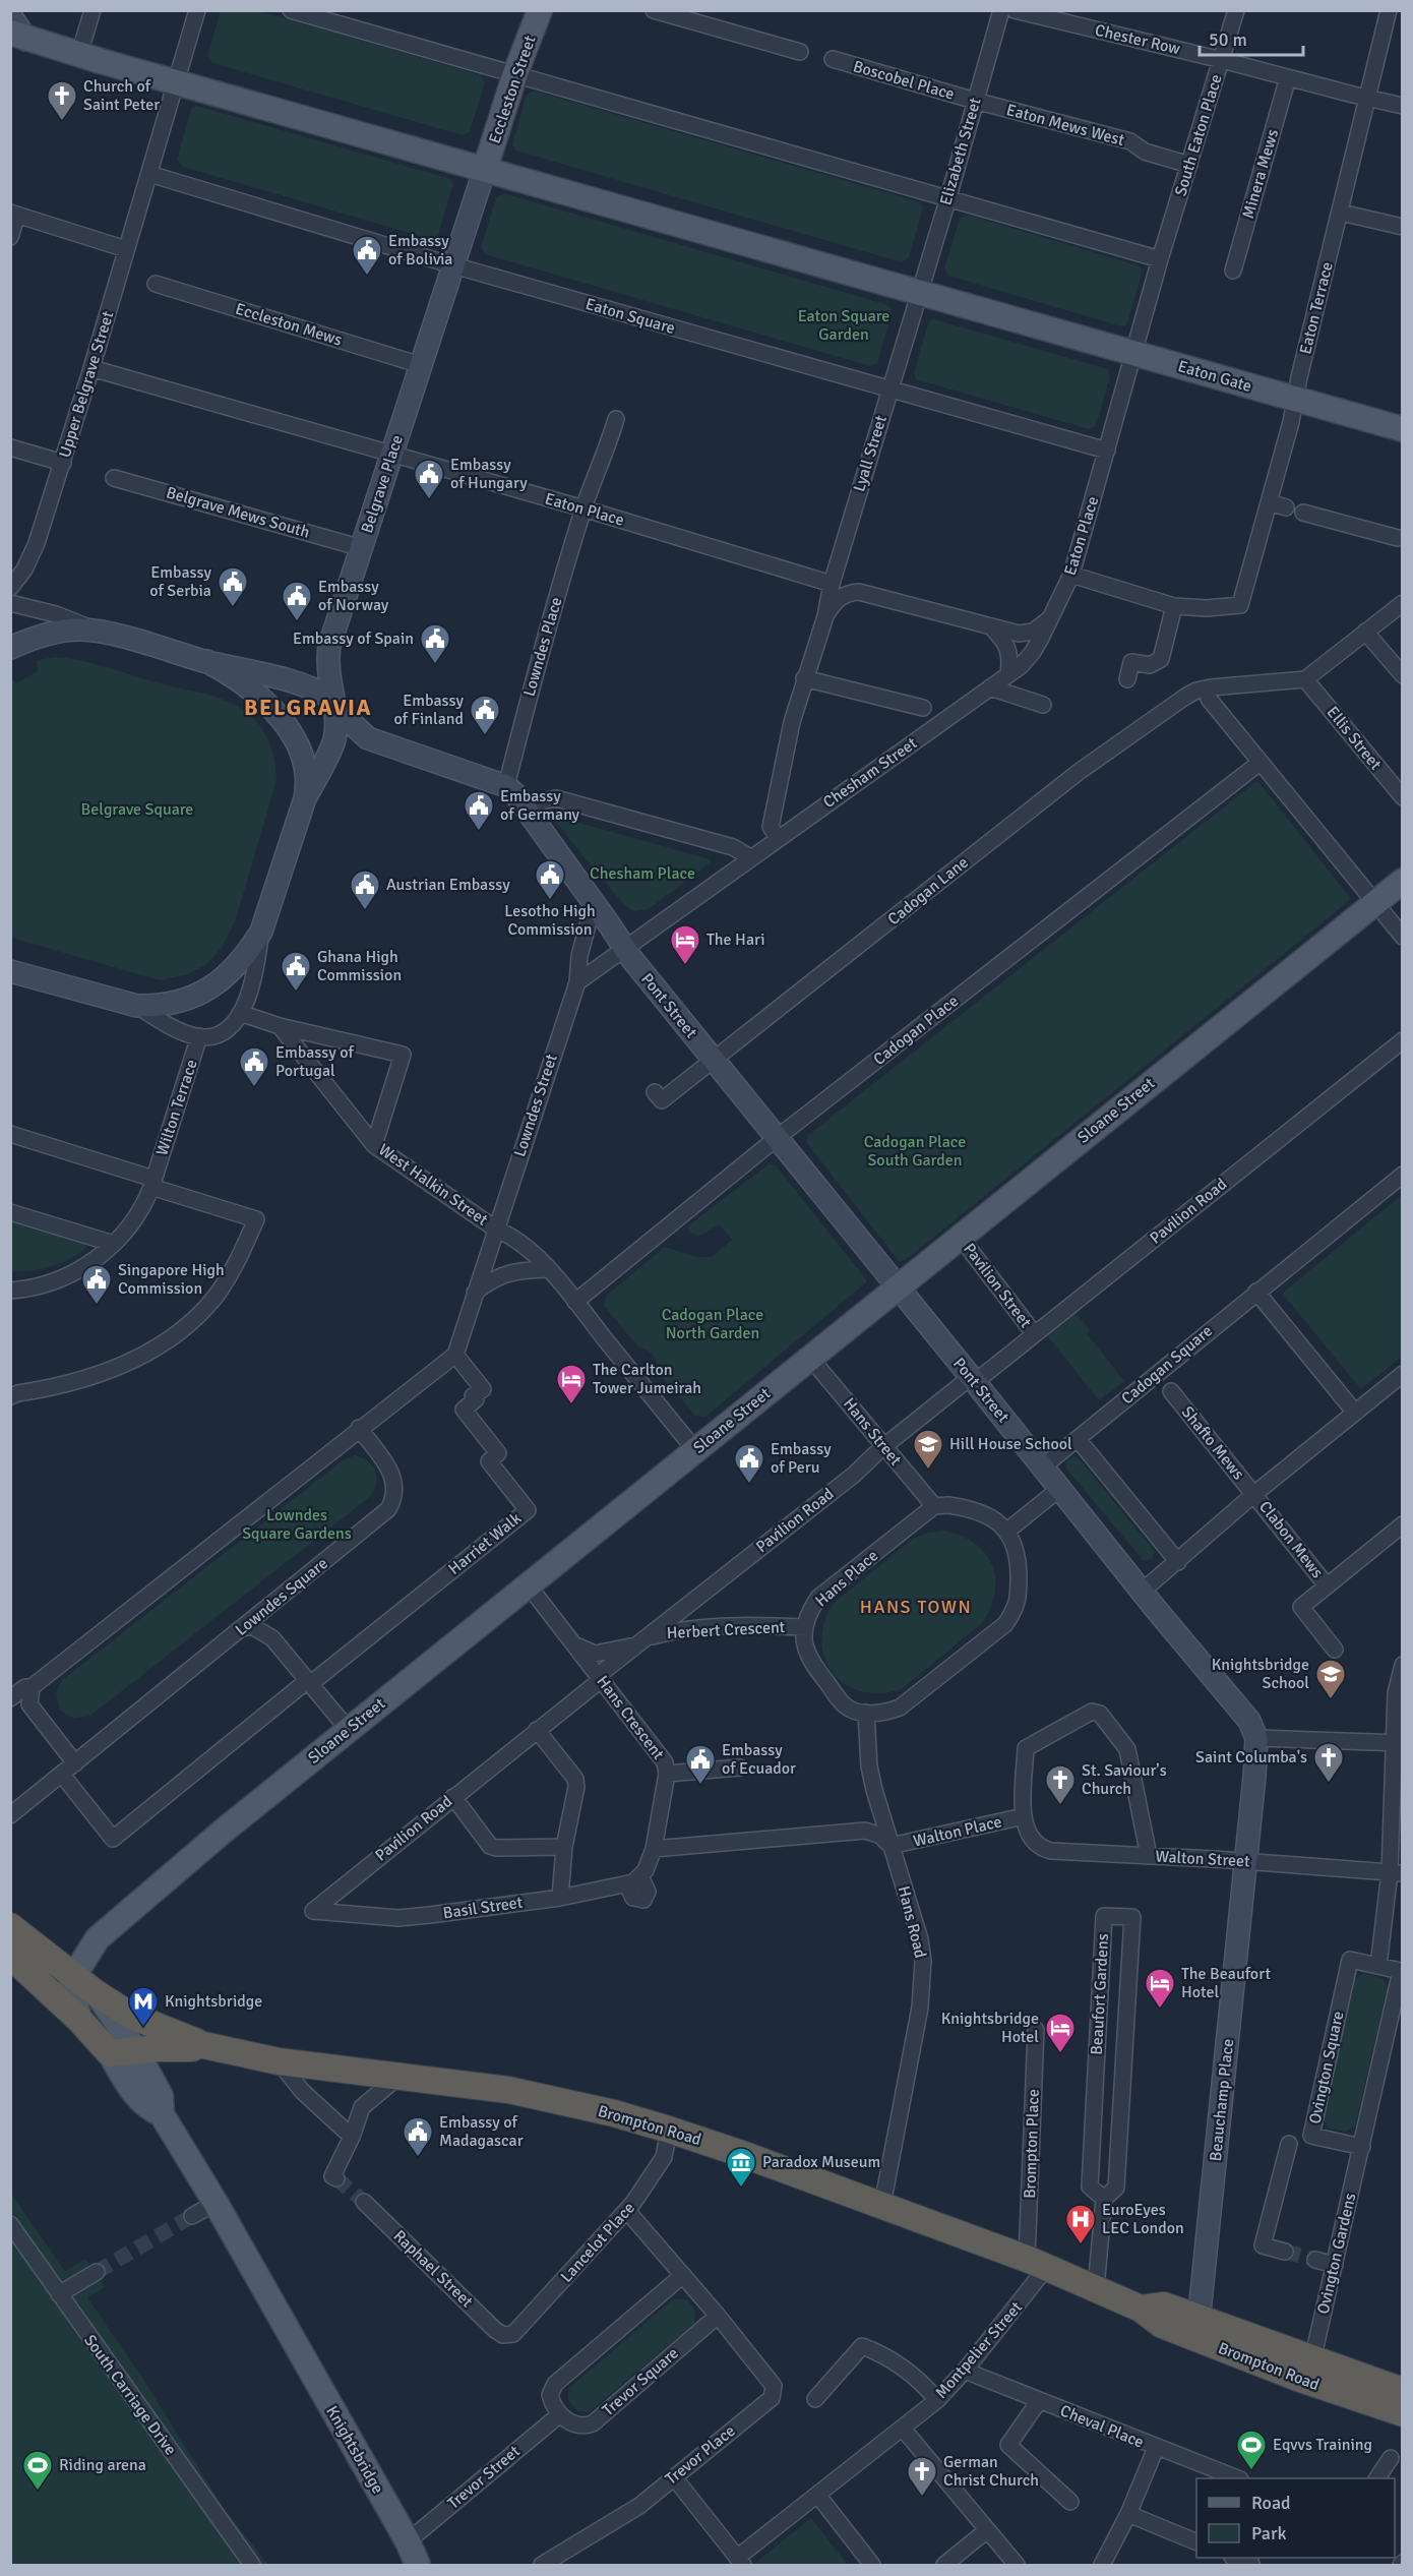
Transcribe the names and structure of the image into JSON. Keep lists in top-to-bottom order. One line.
{"streets":{"highway":["Brompton Road","Knightsbridge"],"main road":["Eccleston Street","Eaton Gate","Belgrave Place","Pont Street","Sloane Street","Beauchamp Place"],"street":["Chester Row","Boscobel Place","Eaton Mews West","South Eaton Place","Elizabeth Street","Minera Mews","Eaton Terrace","Eaton Square","Eccleston Mews","Upper Belgrave Street","Lyall Street","Eaton Place","Belgrave Mews South","Lowndes Place","Ellis Street","Chesham Street","Cadogan Lane","Cadogan Place","Lowndes Street","Wilton Terrace","West Halkin Street","Pavilion Road","Pavilion Street","Cadogan Square","Hans Street","Shafto Mews","Clabon Mews","Harriet Walk","Hans Place","Lowndes Square","Herbert Crescent","Hans Crescent","Walton Place","Walton Street","Basil Street","Hans Road","Beaufort Gardens","Ovington Square","Brompton Place","Lancelot Place","Ovington Gardens","Raphael Street","Montpelier Street","Trevor Square","South Carriage Drive","Cheval Place","Trevor Place","Trevor Street"]},"crossings":[["Chester Row","South Eaton Place"],["Chester Row","Minera Mews"],["Chester Row","Eaton Terrace"],["Boscobel Place","Eaton Mews West"],["Boscobel Place","Elizabeth Street"],["Eccleston Street","Belgrave Place"],["Eaton Mews West","South Eaton Place"],["Eaton Mews West","Elizabeth Street"],["Elizabeth Street","Lyall Street"],["Eaton Terrace","Eaton Gate"],["Eaton Square","Upper Belgrave Street"],["Eaton Square","Lyall Street"],["Eaton Square","Belgrave Place"],["Eaton Square","Eaton Place"],["Eccleston Mews","Belgrave Place"],["Upper Belgrave Street","Eaton Place"],["Lyall Street","Eaton Place"],["Lyall Street","Chesham Street"],["Belgrave Place","Eaton Place"],["Belgrave Place","Belgrave Mews South"],["Eaton Place","Lowndes Place"],["Eaton Place","Chesham Street"],["Ellis Street","Cadogan Lane"],["Cadogan Lane","Pont Street"],["Pont Street","Cadogan Place"],["Pont Street","Sloane Street"],["Pont Street","Pavilion Road"],["Pont Street","Cadogan Square"],["Lowndes Street","West Halkin Street"],["Lowndes Street","Harriet Walk"],["Sloane Street","Pavilion Street"],["Sloane Street","Hans Street"],["Sloane Street","Hans Crescent"],["Sloane Street","Knightsbridge"],["Pavilion Road","Pavilion Street"],["Pavilion Road","Hans Street"],["Pavilion Road","Herbert Crescent"],["Pavilion Road","Hans Crescent"],["Pavilion Road","Basil Street"],["Hans Street","Hans Place"],["Hans Street","Herbert Crescent"],["Hans Street","Hans Road"],["Shafto Mews","Clabon Mews"],["Harriet Walk","Lowndes Square"],["Hans Place","Herbert Crescent"],["Hans Place","Hans Road"],["Herbert Crescent","Hans Crescent"],["Herbert Crescent","Hans Road"],["Hans Crescent","Basil Street"],["Walton Place","Walton Street"],["Walton Place","Hans Road"],["Walton Street","Beauchamp Place"],["Hans Road","Brompton Road"],["Beaufort Gardens","Brompton Road"],["Ovington Square","Ovington Gardens"],["Beauchamp Place","Brompton Road"],["Brompton Road","Brompton Place"],["Brompton Road","Lancelot Place"],["Brompton Road","Ovington Gardens"],["Brompton Road","Montpelier Street"],["Brompton Road","Knightsbridge"],["Brompton Place","Montpelier Street"],["Lancelot Place","Raphael Street"],["Montpelier Street","Cheval Place"],["Trevor Square","Trevor Place"],["Trevor Square","Trevor Street"],["Knightsbridge","Trevor Street"]],"districts":["BELGRAVIA","HANS TOWN"],"parks":["Eaton Square Garden","Belgrave Square","Chesham Place","Cadogan Place South Garden","Cadogan Place North Garden","Lowndes Square Gardens"],"places":{"church":["Church of Saint Peter","Saint Columba's","St. Saviour's Church","German Christ Church"],"public building":["Embassy of Bolivia","Embassy of Hungary","Embassy of Serbia","Embassy of Norway","Embassy of Spain","Embassy of Finland","Embassy of Germany","Lesotho High Commission","Austrian Embassy","Ghana High Commission","Embassy of Portugal","Singapore High Commission","Embassy of Peru","Embassy of Ecuador","Embassy of Madagascar"],"hotel":["The Hari","The Carlton Tower Jumeirah","The Beaufort Hotel","Knightsbridge Hotel"],"school or university":["Hill House School","Knightsbridge School"],"metro station":["Knightsbridge"],"museum":["Paradox Museum"],"hospital":["EuroEyes LEC London"],"sports":["Eqvvs Training","Riding arena"]},"legend":["Road","Park"],"scale_bar":"50 m"}
